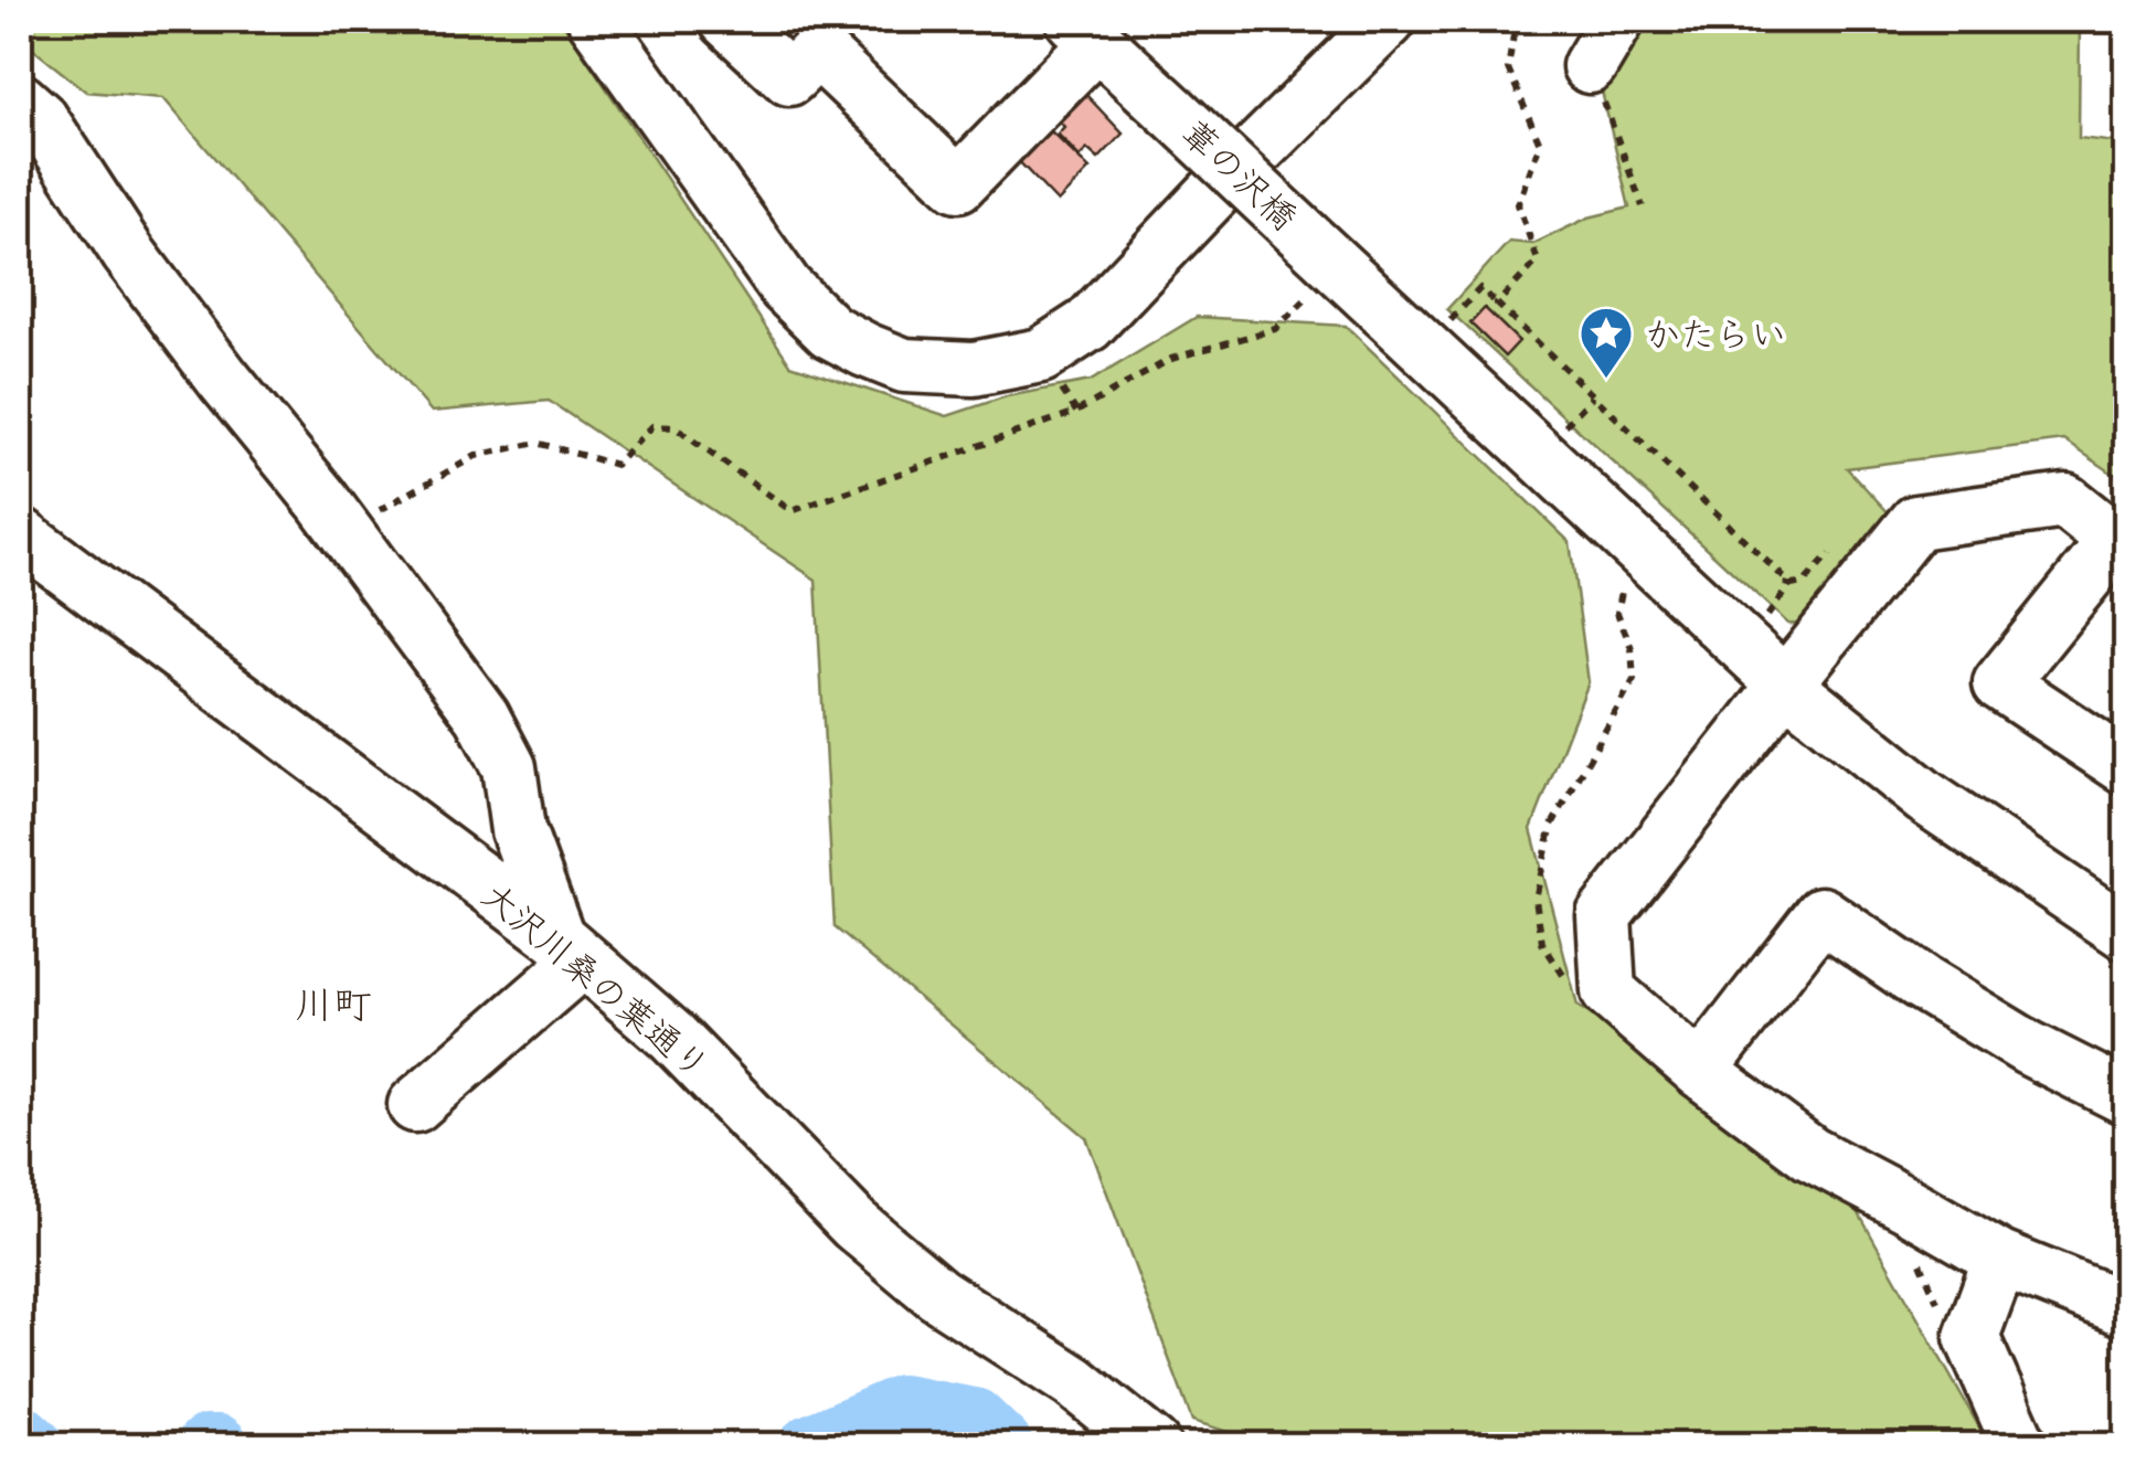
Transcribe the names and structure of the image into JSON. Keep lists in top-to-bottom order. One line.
{"streets":{"street":["葦の沢橋","大沢川桑の葉通り"]},"districts":["川町"],"places":{"place":["かたらい"]}}
